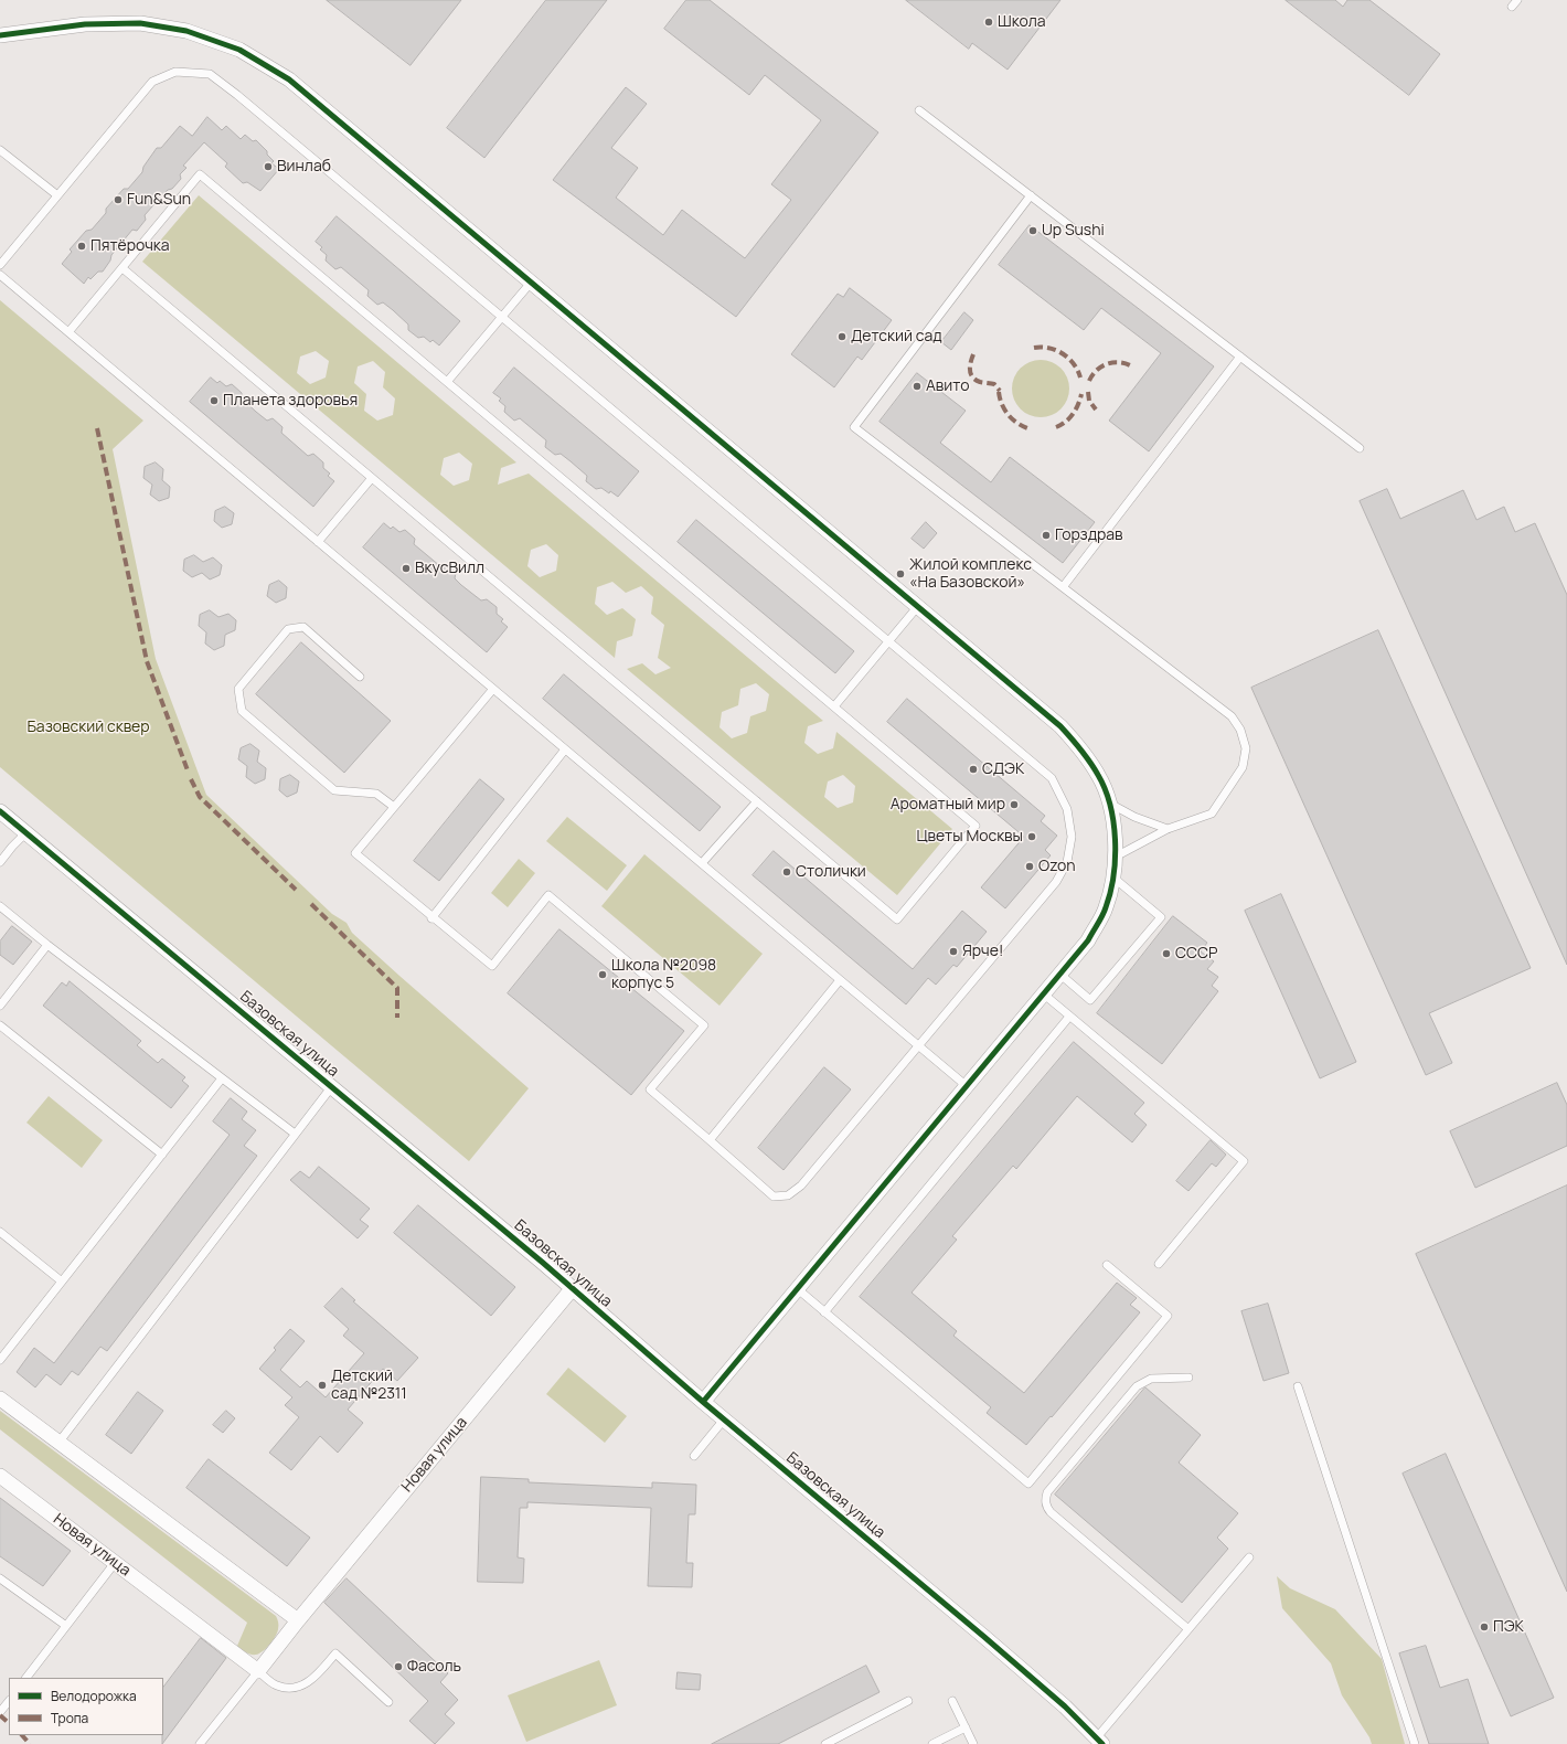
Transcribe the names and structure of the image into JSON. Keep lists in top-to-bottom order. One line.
{"streets":{"street":["Базовская улица","Новая улица"]},"crossings":[["Базовская улица","Новая улица"]],"parks":["Базовский сквер"],"places":["Школа","Винлаб","Fun&Sun","Up Sushi","Пятёрочка","Детский сад","Авито","Планета здоровья","Горздрав","ВкусВилл","Жилой комплекс «На Базовской»","СДЭК","Ароматный мир","Цветы Москвы","Ozon","Столички","Ярче!","СССР","Школа №2098 корпус 5","Детский сад №2311","ПЭК","Фасоль"],"legend":["Велодорожка","Тропа"]}
